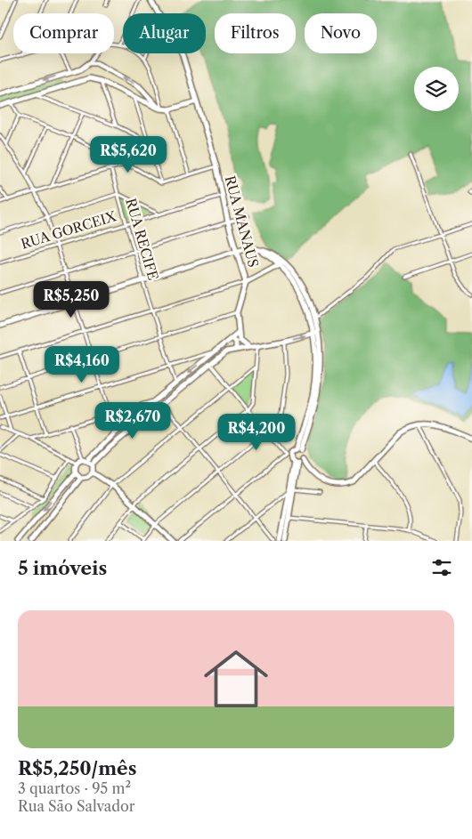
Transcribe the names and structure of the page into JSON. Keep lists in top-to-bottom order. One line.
{"streets":{"main road":["RUA MANAUS"],"street":["RUA GORCEIX","RUA RECIFE"]},"crossings":[["RUA MANAUS","RUA GORCEIX"],["RUA GORCEIX","RUA RECIFE"]],"page":{"chip":["Comprar","Alugar","Filtros","Novo"],"price":["R$5,620","R$5,250","R$4,160","R$2,670","R$4,200"],"heading":"5 imóveis","list":[{"name":"R$5,250/mês","note":"3 quartos · 95 m² · Rua São Salvador"}]}}
